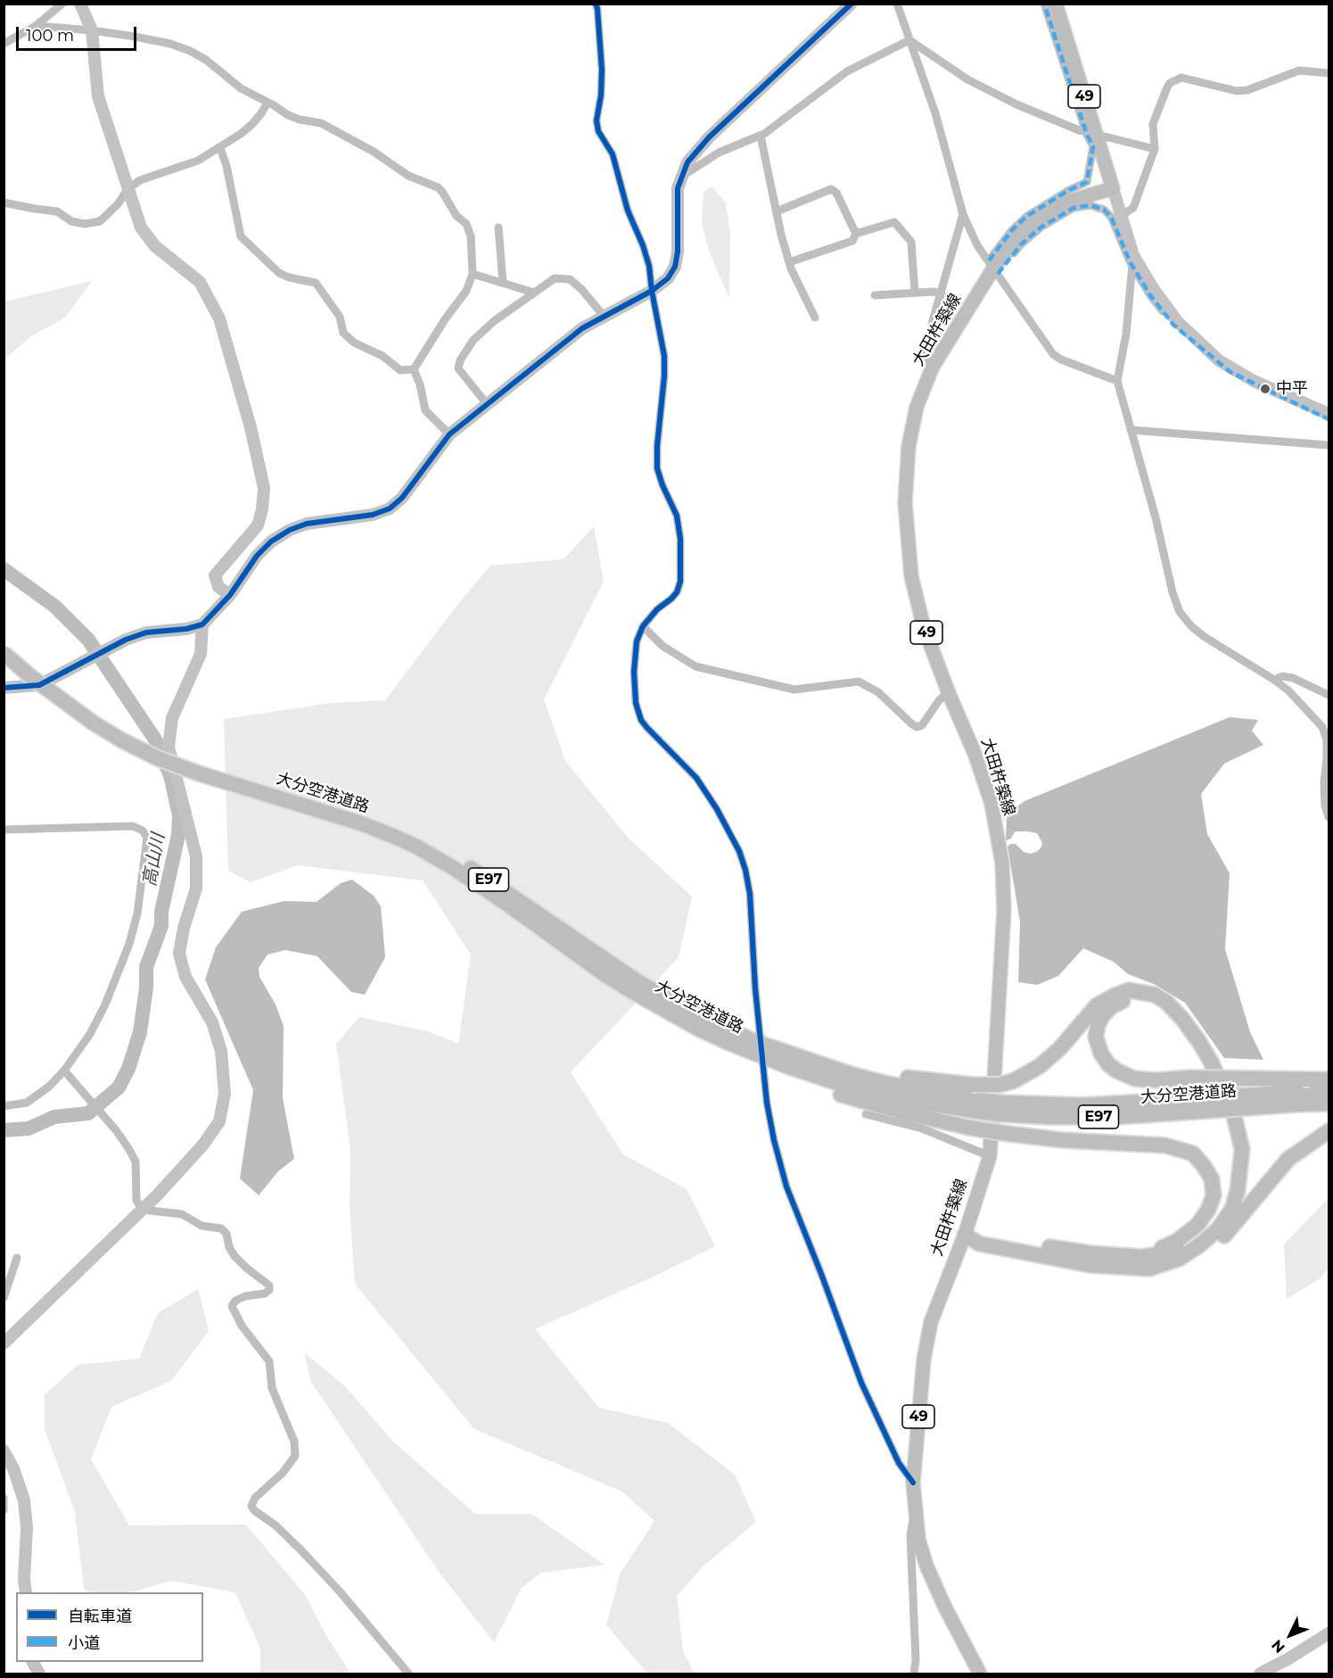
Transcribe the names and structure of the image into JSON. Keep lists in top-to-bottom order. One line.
{"streets":{"highway":["大分空港道路","E97"],"main road":["49","大田杵築線"]},"crossings":[["49","大田杵築線"]],"water":["高山川"],"places":["中平"],"legend":["自転車道","小道"],"scale_bar":"100 m","north":"bottom left"}
